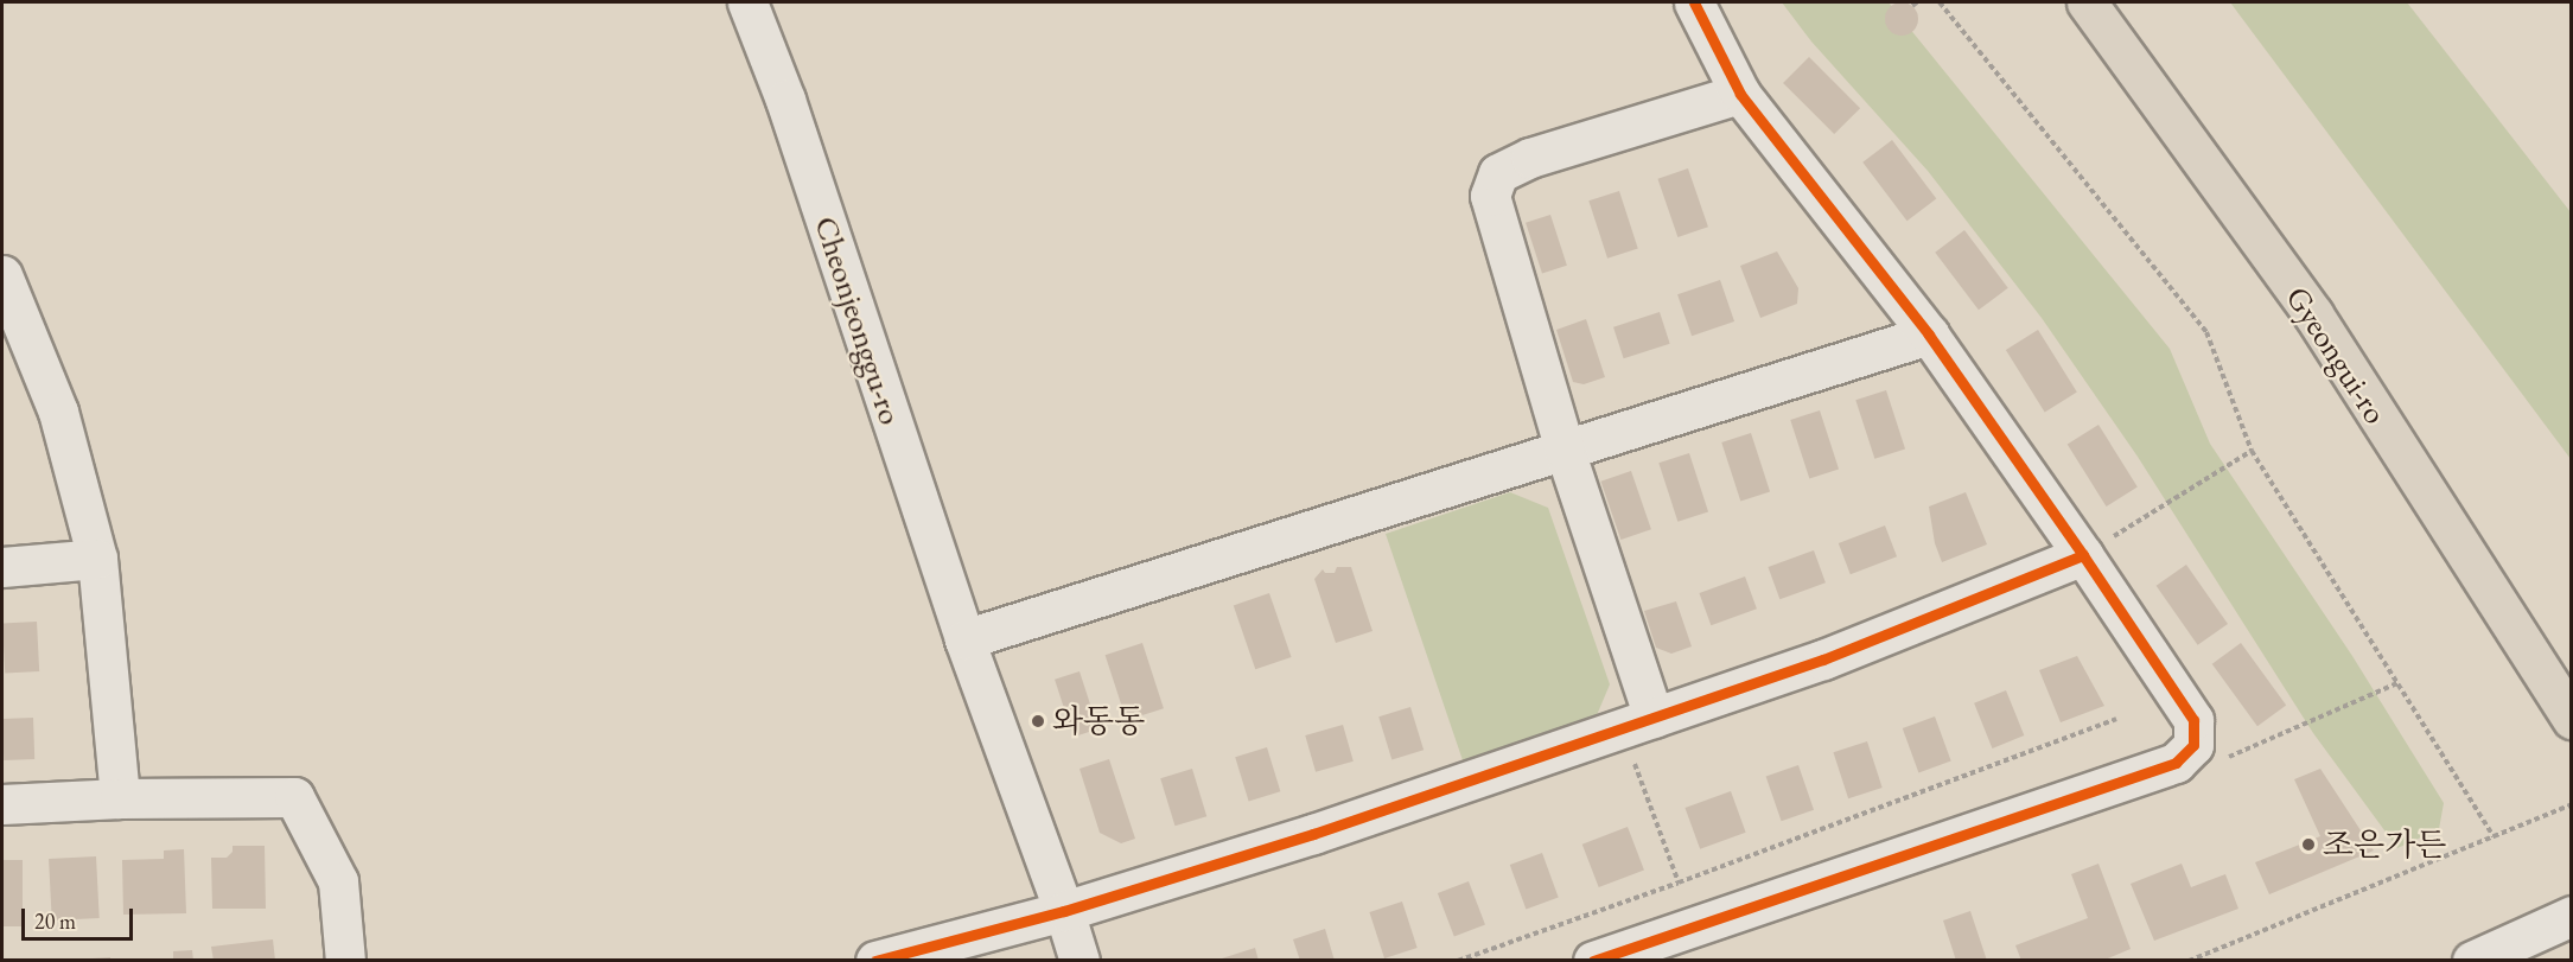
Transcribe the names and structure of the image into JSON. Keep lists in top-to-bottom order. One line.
{"streets":{"main road":["Gyeongui-ro"],"street":["Cheonjeonggu-ro"]},"places":["와동동","조은가든"],"scale_bar":"20 m"}
